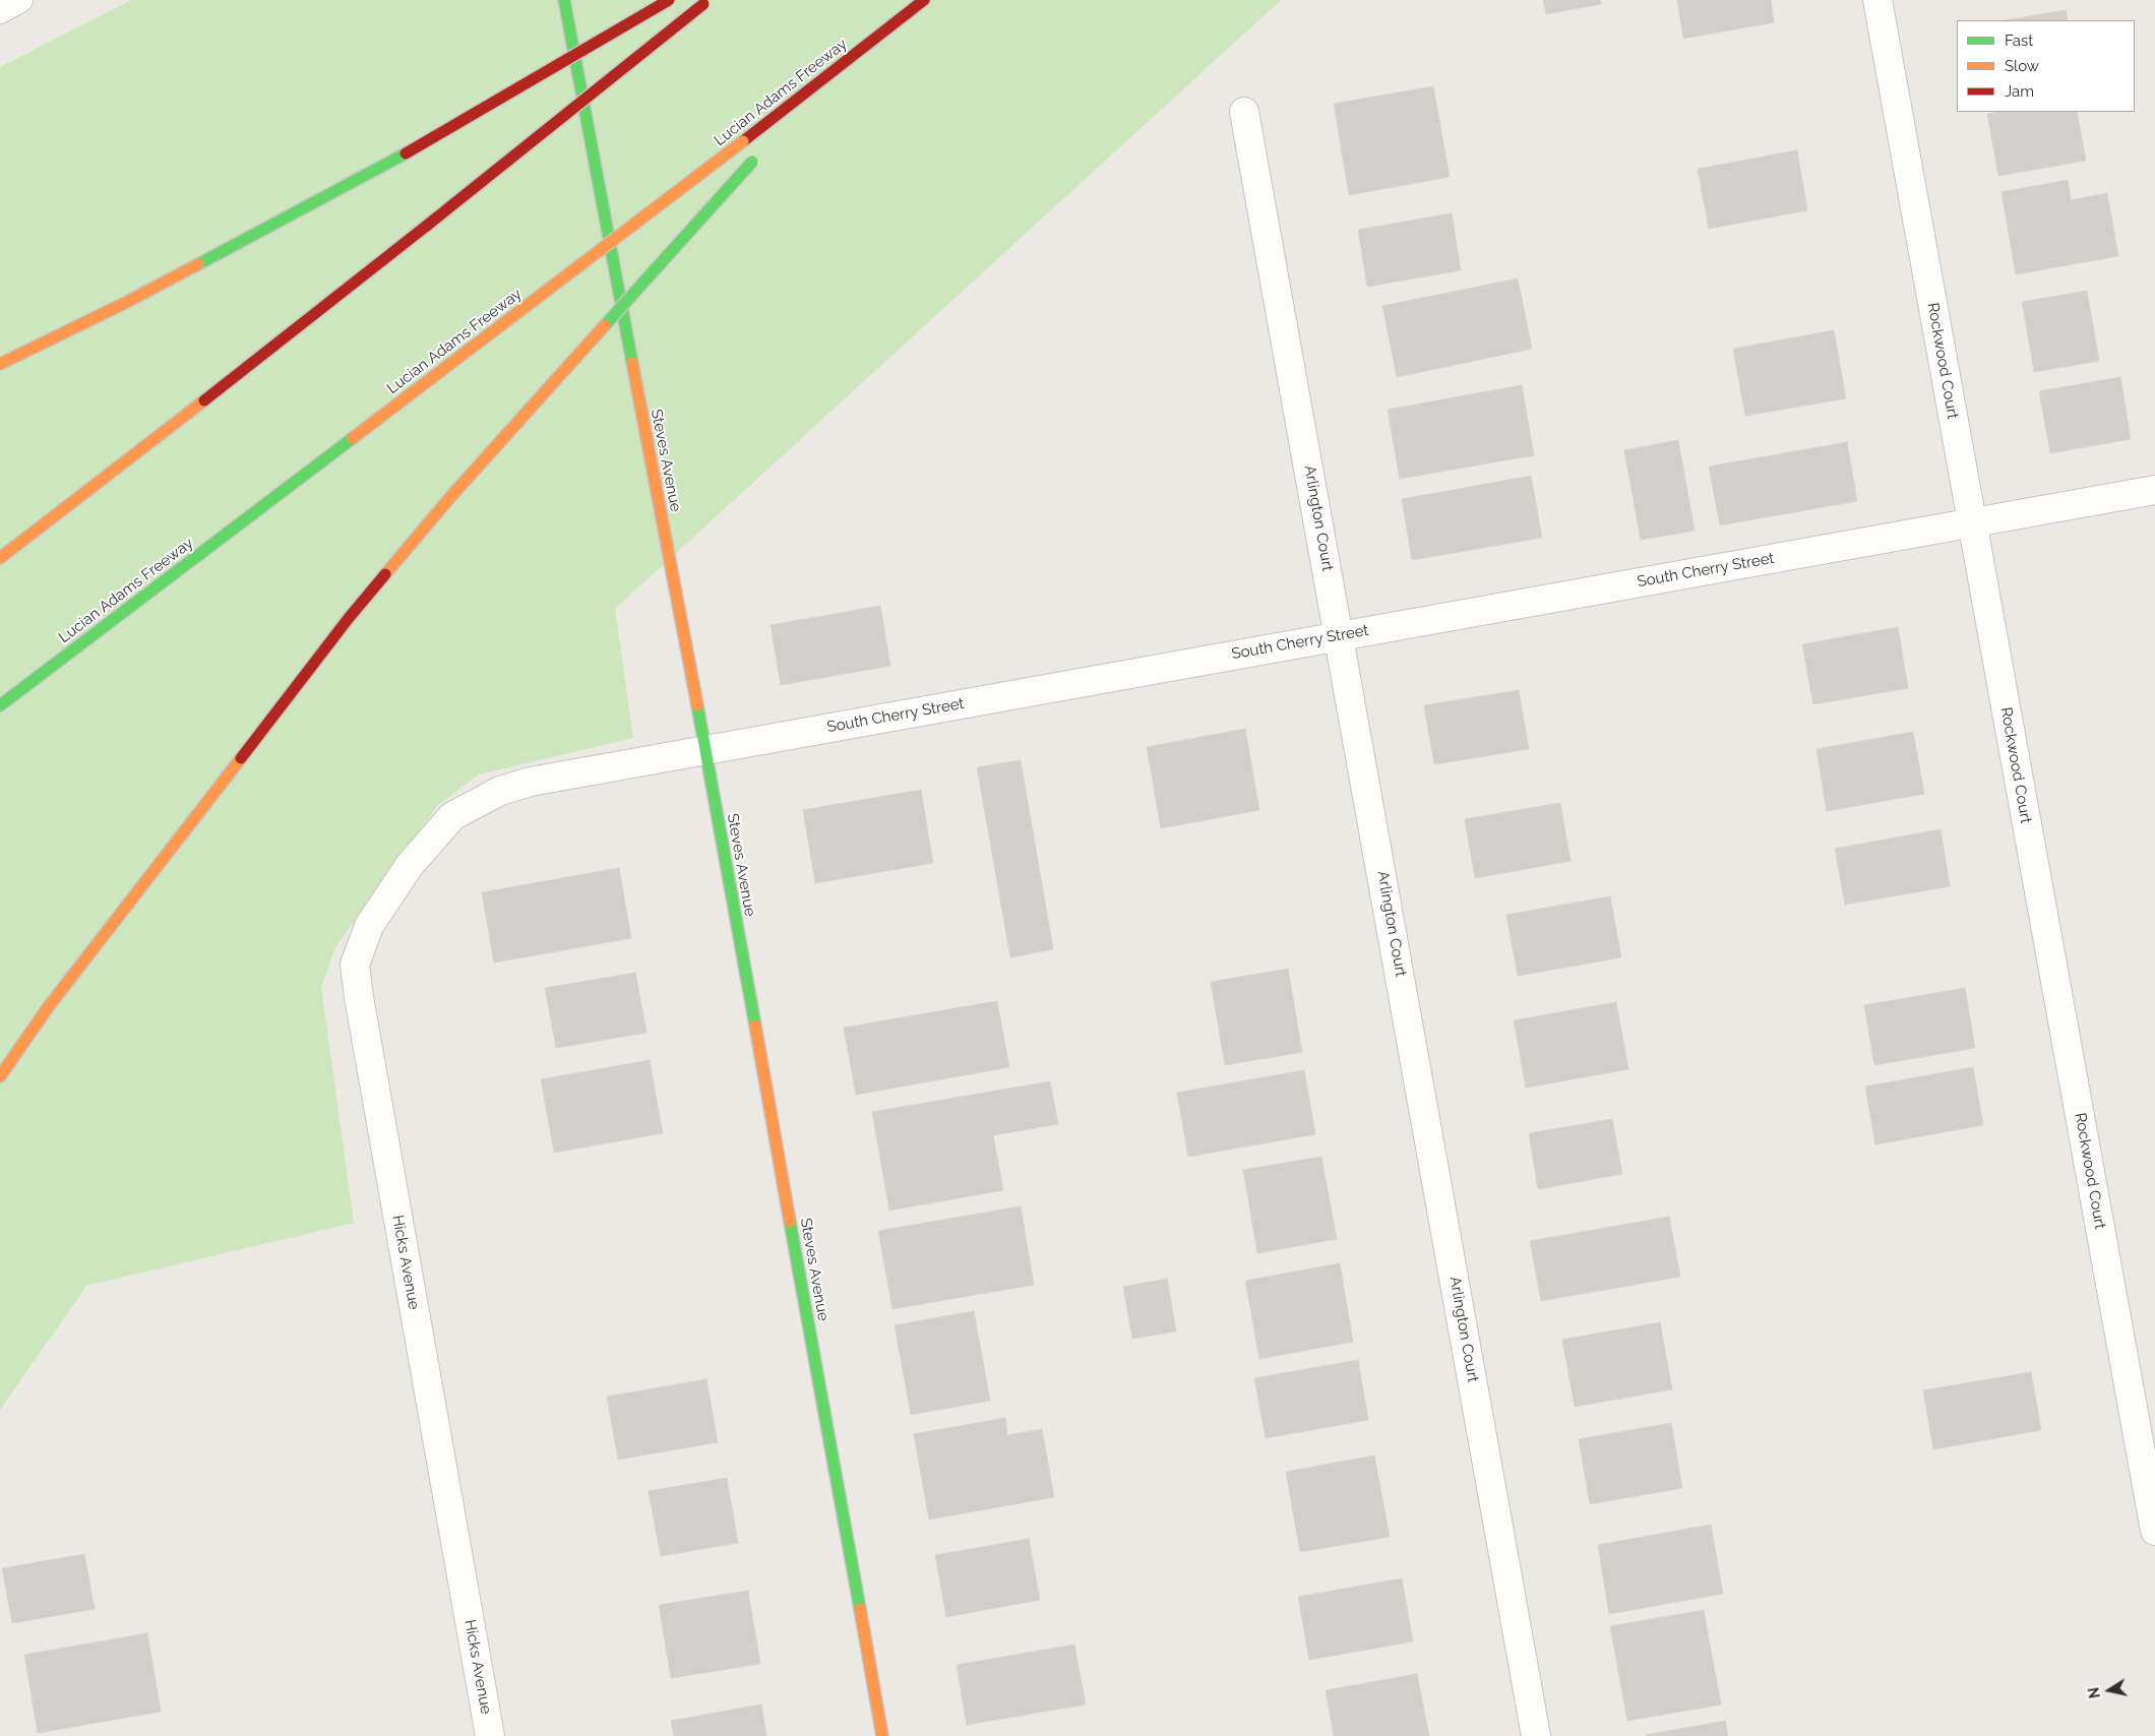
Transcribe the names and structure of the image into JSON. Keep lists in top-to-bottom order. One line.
{"streets":{"main road":["Lucian Adams Freeway","Steves Avenue"],"street":["Rockwood Court","Arlington Court","South Cherry Street","Hicks Avenue"]},"crossings":[["Rockwood Court","South Cherry Street"],["Steves Avenue","South Cherry Street"],["Arlington Court","South Cherry Street"],["South Cherry Street","Hicks Avenue"]],"legend":["Fast","Slow","Jam"],"north":"left"}
